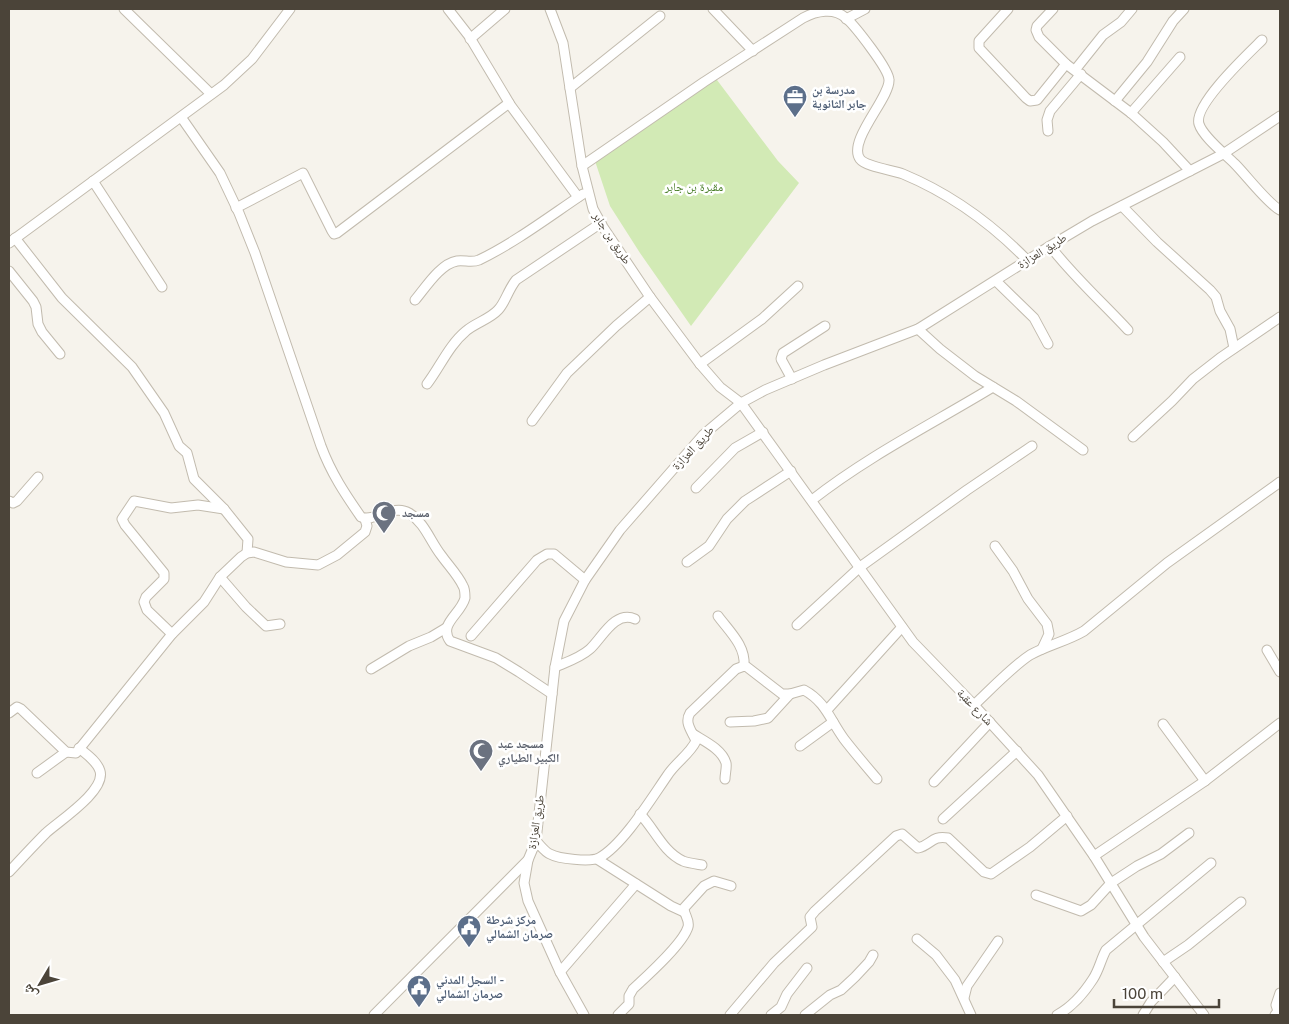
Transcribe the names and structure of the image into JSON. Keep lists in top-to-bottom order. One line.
{"streets":{"street":["طريق بن جابر","طريق العزازة","شارع عقبة"]},"crossings":[["طريق بن جابر","طريق العزازة"],["طريق بن جابر","شارع عقبة"],["طريق العزازة","شارع عقبة"]],"parks":["مقبرة بن جابر"],"places":{"office":["مدرسة بن جابر الثانوية"],"mosque":["مسجد","مسجد عبد الكبير الطياري"],"public building":["مركز شرطة صرمان الشمالي","السجل المدني - صرمان الشمالي"]},"scale_bar":"100 m","north":"bottom left"}
